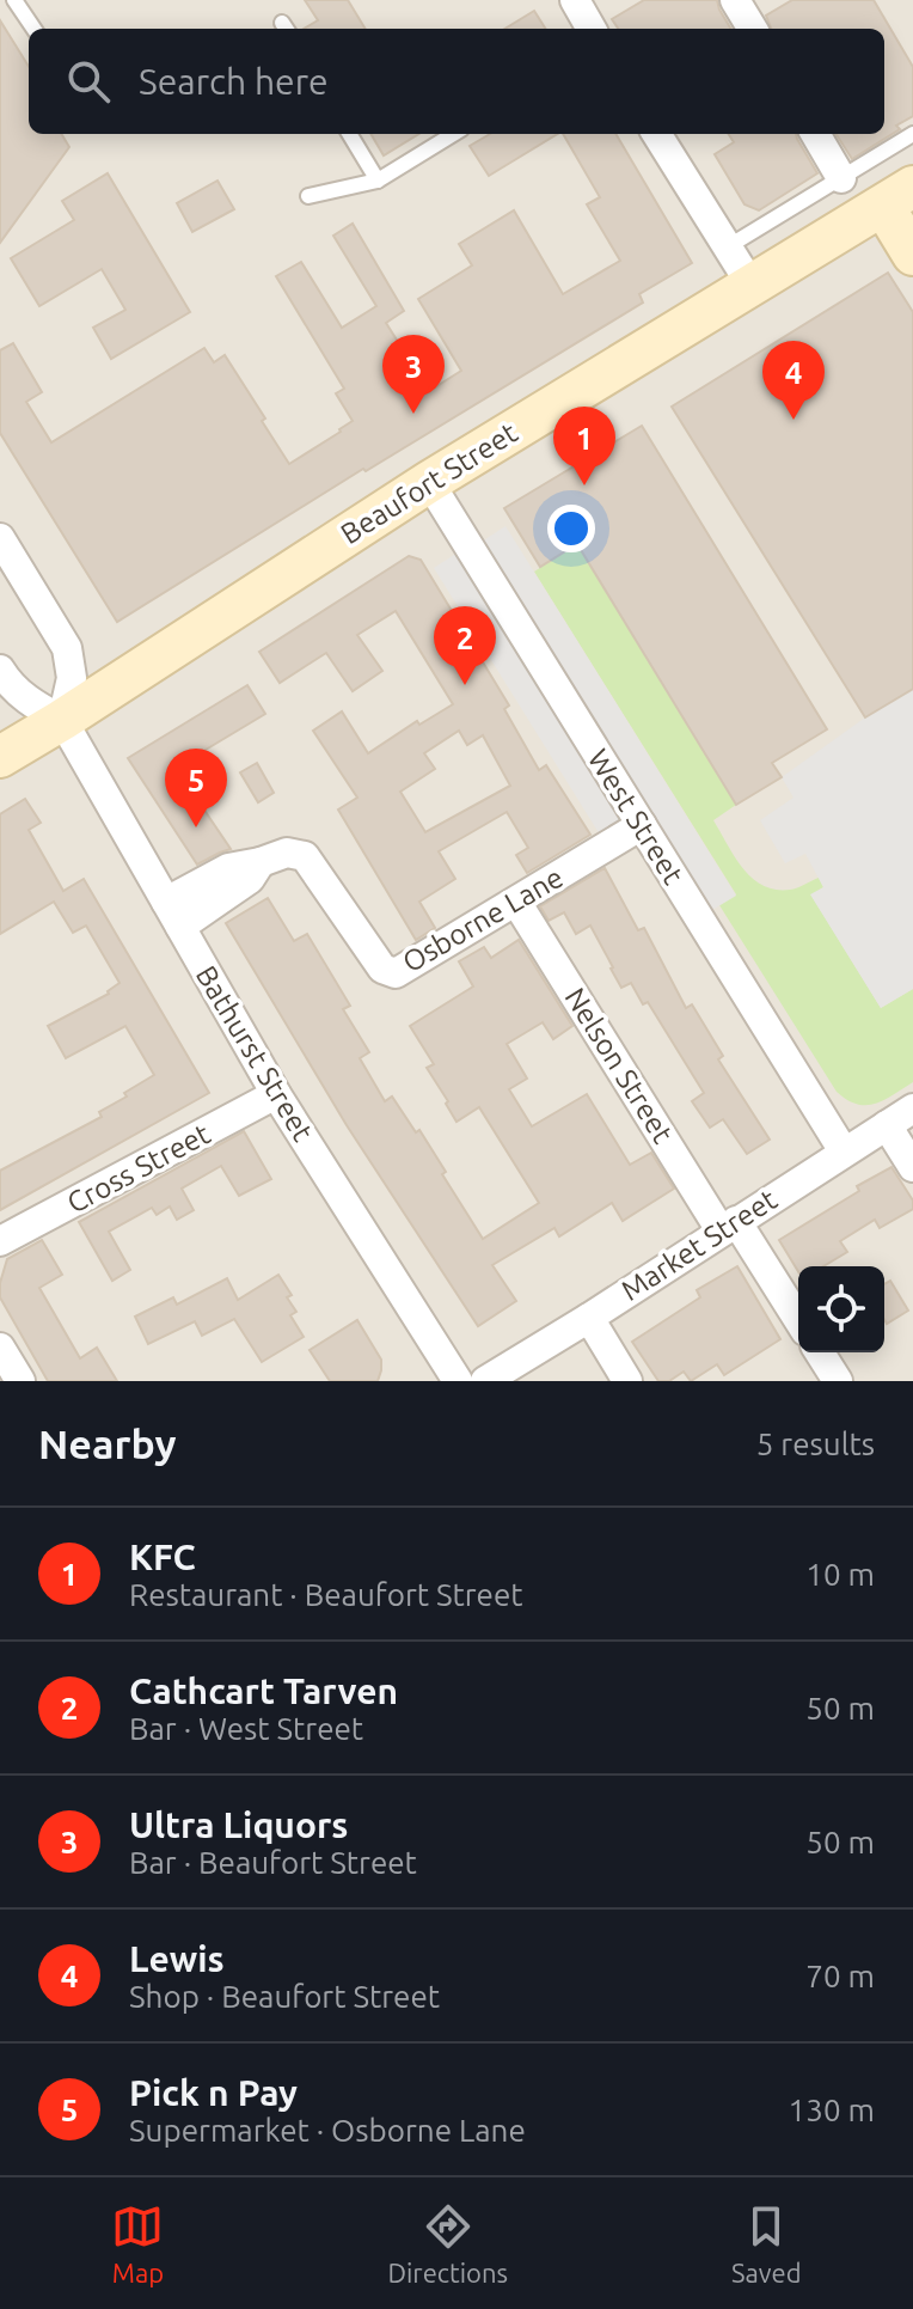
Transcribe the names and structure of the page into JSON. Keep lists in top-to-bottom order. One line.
{"streets":{"main road":["Beaufort Street"],"street":["West Street","Osborne Lane","Bathurst Street","Nelson Street","Cross Street","Market Street"]},"crossings":[["Beaufort Street","West Street"],["Beaufort Street","Bathurst Street"],["West Street","Osborne Lane"],["West Street","Market Street"],["Osborne Lane","Bathurst Street"],["Osborne Lane","Nelson Street"],["Bathurst Street","Cross Street"],["Nelson Street","Market Street"]],"page":{"search":"Search here","pins":["3","4","1","2","5"],"heading":["Nearby","5 results"],"list":[{"mark":"1","name":"KFC","note":"Restaurant · Beaufort Street","value":"10 m"},{"mark":"2","name":"Cathcart Tarven","note":"Bar · West Street","value":"50 m"},{"mark":"3","name":"Ultra Liquors","note":"Bar · Beaufort Street","value":"50 m"},{"mark":"4","name":"Lewis","note":"Shop · Beaufort Street","value":"70 m"},{"mark":"5","name":"Pick n Pay","note":"Supermarket · Osborne Lane","value":"130 m"}],"nav":["Map","Directions","Saved"]}}
